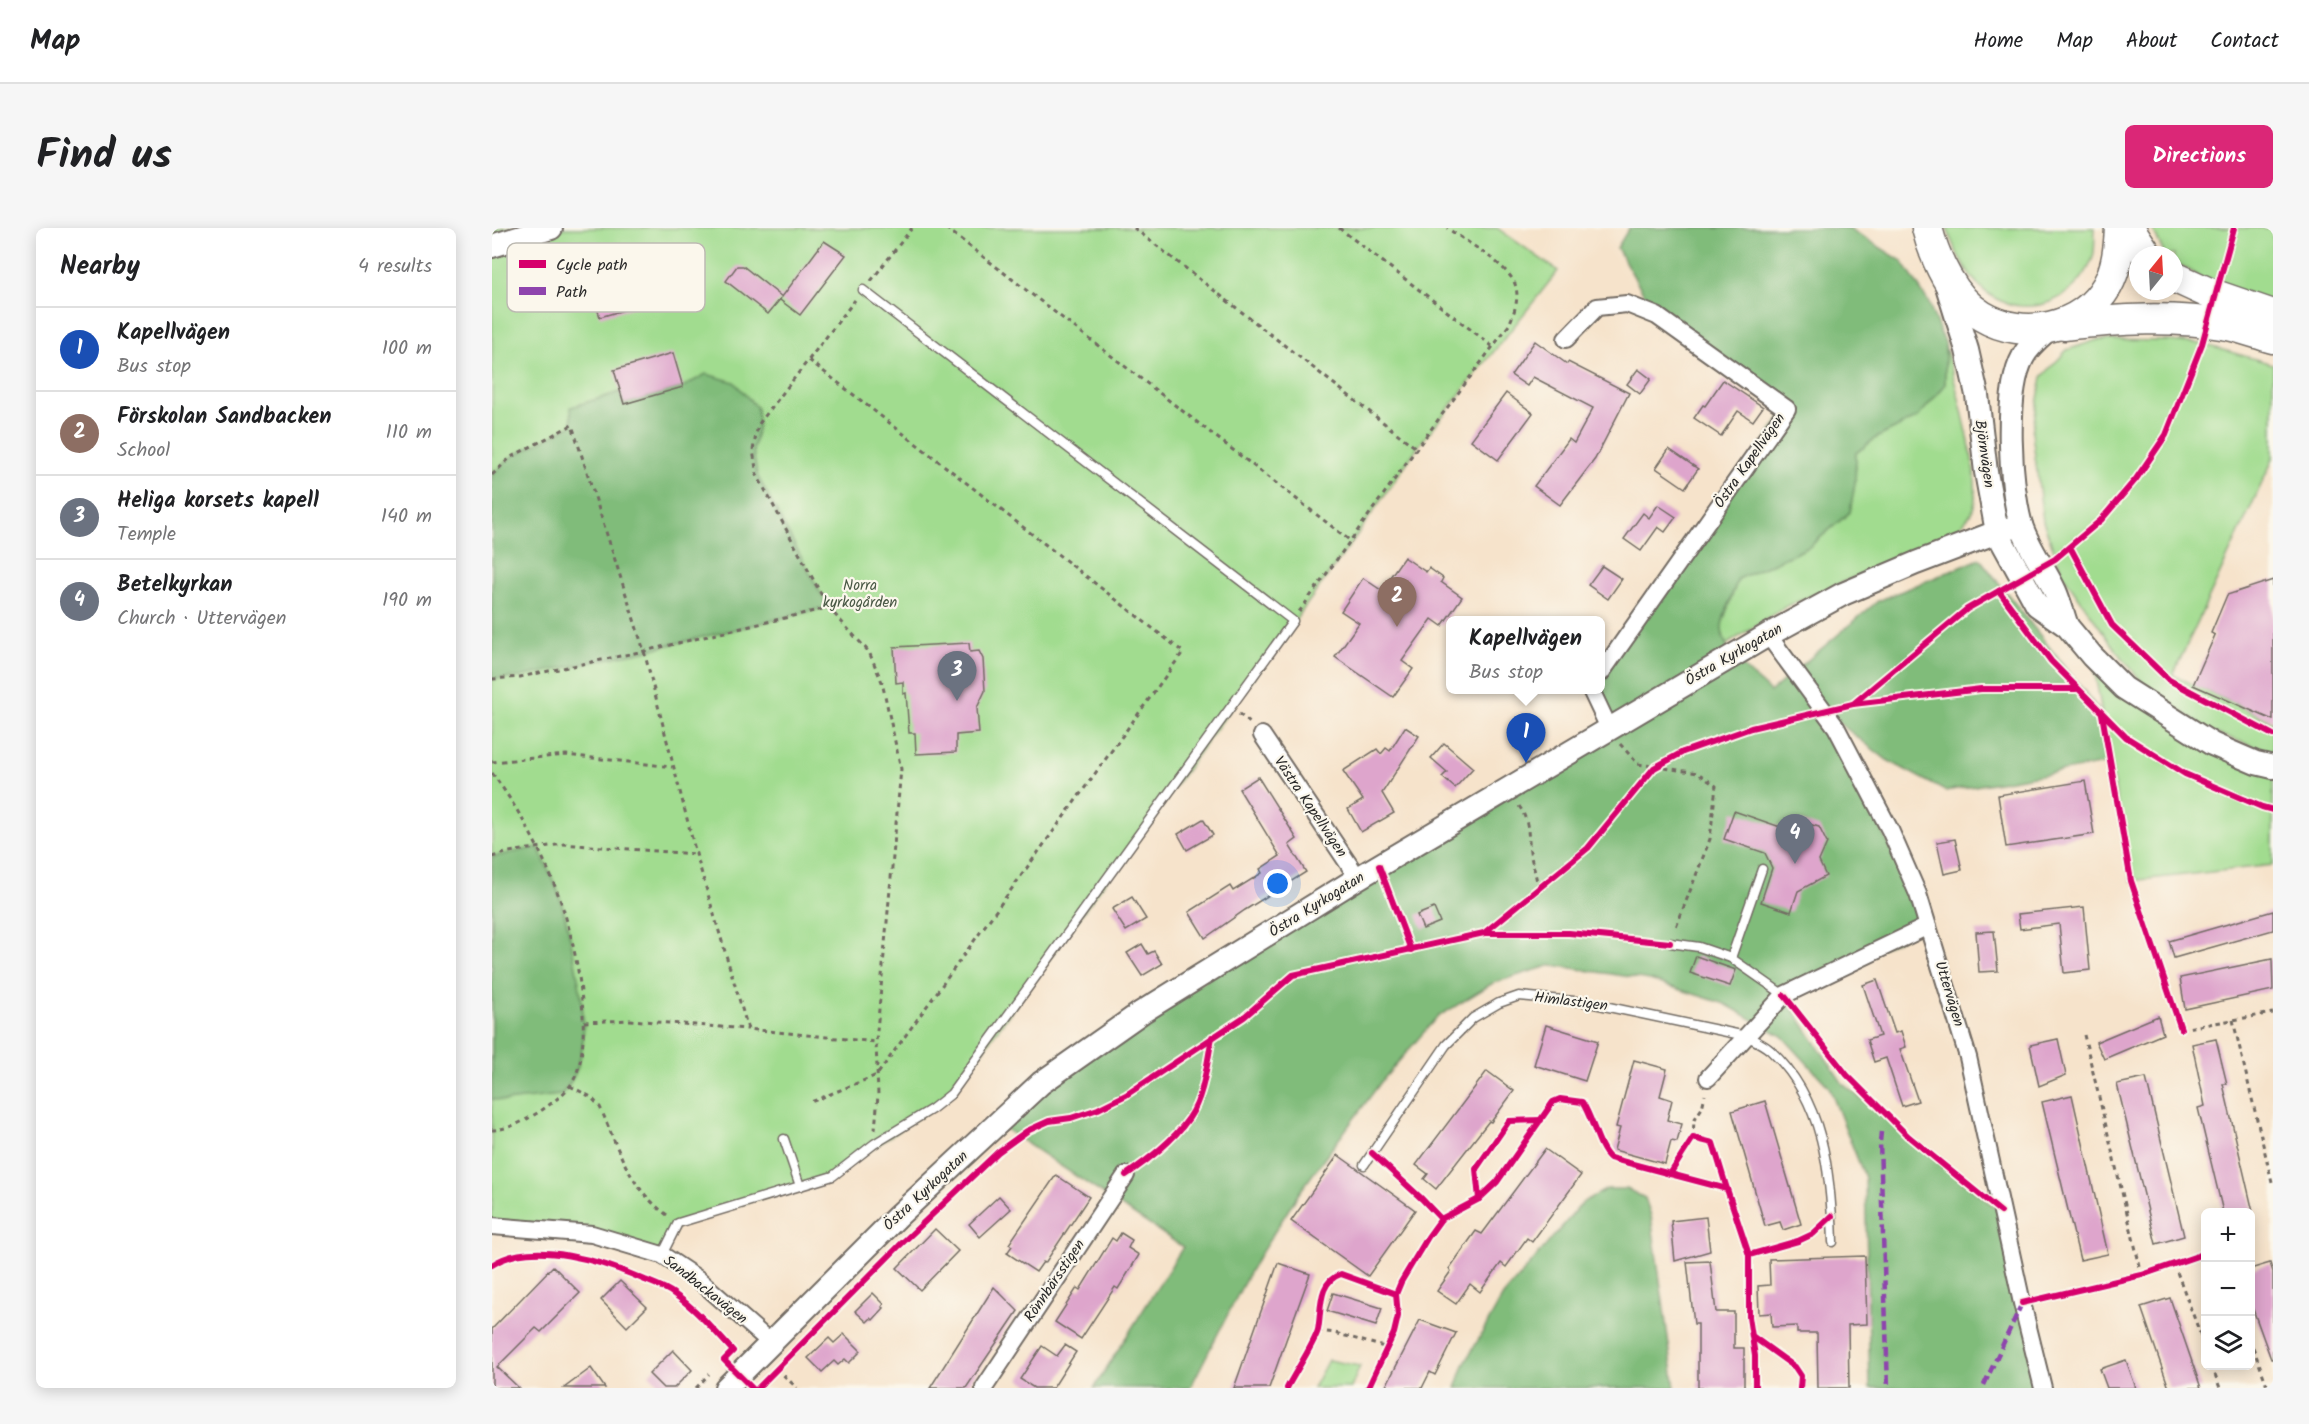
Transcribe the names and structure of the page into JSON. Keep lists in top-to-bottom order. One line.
{"streets":{"street":["Björnvägen","Östra Kapellvägen","Östra Kyrkogatan","Västra Kapellvägen","Uttervägen","Rönnbärsstigen","Sandbackavägen"],"lane":["Himlastigen"]},"crossings":[["Björnvägen","Östra Kyrkogatan"],["Östra Kyrkogatan","Västra Kapellvägen"],["Östra Kyrkogatan","Uttervägen"],["Östra Kyrkogatan","Sandbackavägen"]],"parks":["Norra kyrkogården"],"legend":["Cycle path","Path"],"north":"top","page":{"header":"Map","nav":["Home","Map","About","Contact"],"title":"Find us","buttons":"Directions","heading":["Nearby","4 results"],"list":[{"mark":"1","name":"Kapellvägen","note":"Bus stop","value":"100 m"},{"mark":"2","name":"Förskolan Sandbacken","note":"School","value":"110 m"},{"mark":"3","name":"Heliga korsets kapell","note":"Temple","value":"140 m"},{"mark":"4","name":"Betelkyrkan","note":"Church · Uttervägen","value":"190 m"}],"pins":["2","3","1","4"],"popup":["Kapellvägen","Bus stop"],"map_buttons":["+","−"]}}
